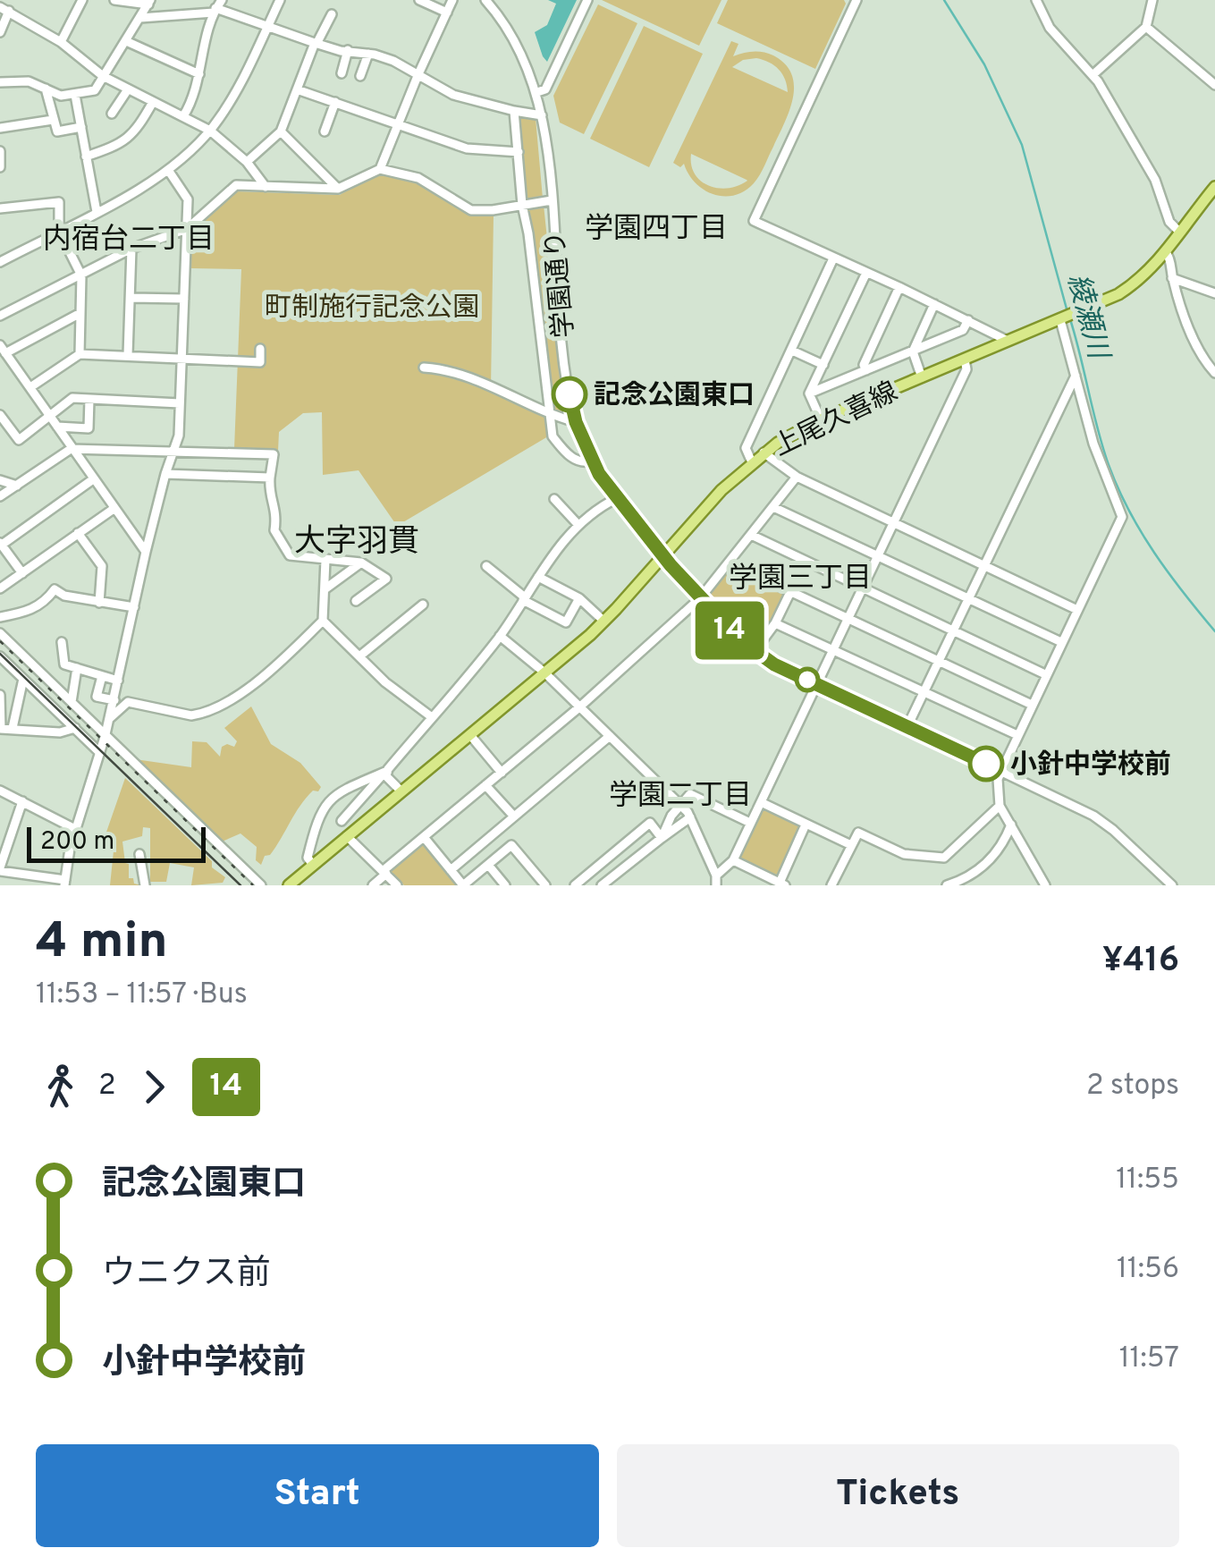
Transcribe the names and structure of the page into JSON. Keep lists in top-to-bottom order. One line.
{"streets":{"main road":["上尾久喜線"],"street":["学園通り"]},"crossings":[["学園通り","上尾久喜線"]],"districts":["学園四丁目","内宿台二丁目","大字羽貫","学園三丁目","学園二丁目"],"water":["綾瀬川"],"parks":["町制施行記念公園"],"places":["記念公園東口","小針中学校前"],"lines":["bus line 14"],"scale_bar":"200 m","page":{"on_map":"14","scale":"200 m","heading":["4 min","11:53 – 11:57 · Bus","¥416"],"legs":["2","14","2 stops"],"list":[{"name":"記念公園東口","value":"11:55"},{"name":"ウニクス前","value":"11:56"},{"name":"小針中学校前","value":"11:57"}],"buttons":["Start","Tickets"]}}
